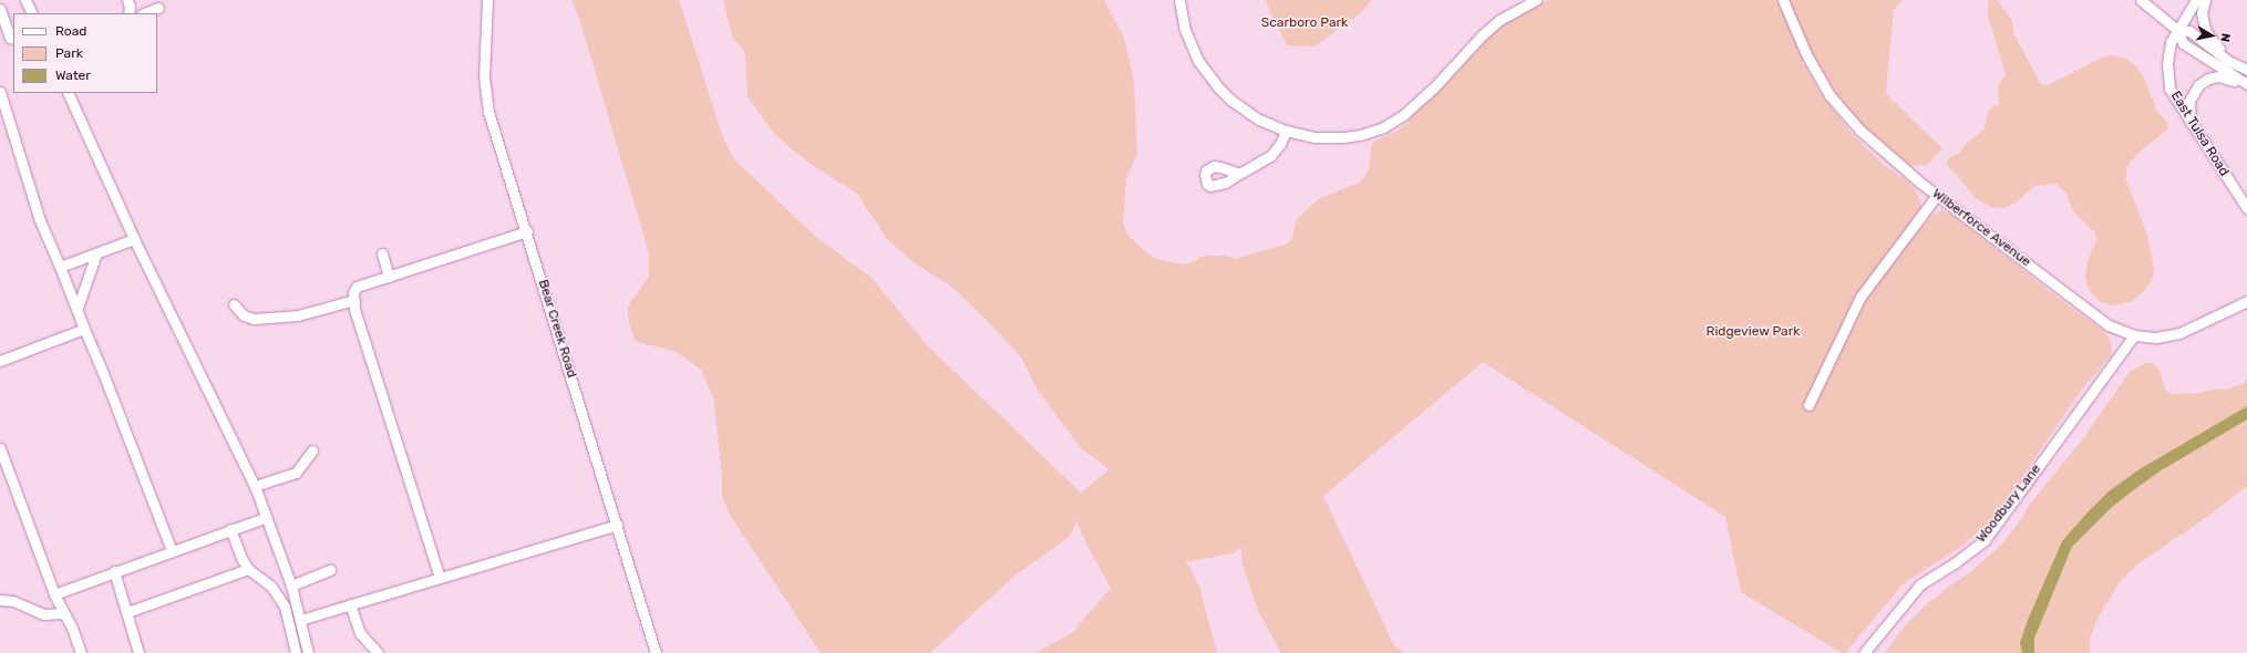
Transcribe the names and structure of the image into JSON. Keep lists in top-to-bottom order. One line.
{"streets":{"street":["East Tulsa Road","Wilberforce Avenue","Bear Creek Road","Woodbury Lane"]},"crossings":[["Wilberforce Avenue","Woodbury Lane"]],"parks":["Scarboro Park","Ridgeview Park"],"legend":["Road","Park","Water"],"north":"right"}
